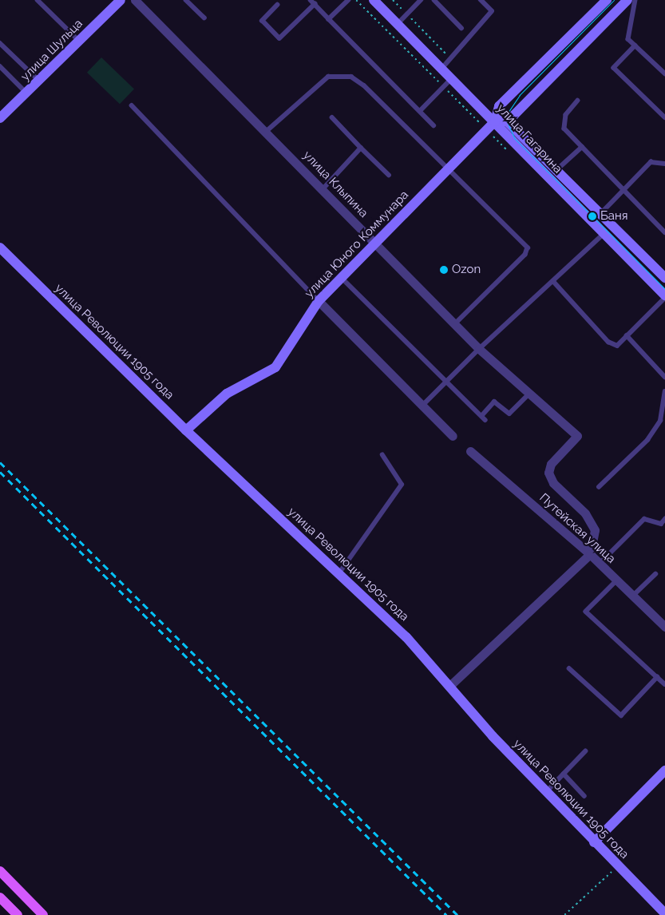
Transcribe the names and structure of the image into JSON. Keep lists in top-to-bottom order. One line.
{"streets":{"street":["улица Шульца","улица Гагарина","улица Клыпина","улица Юного Коммунара","улица Революции 1905 года","Путейская улица"]},"crossings":[["улица Гагарина","улица Юного Коммунара"],["улица Клыпина","улица Юного Коммунара"],["улица Клыпина","Путейская улица"],["улица Юного Коммунара","улица Революции 1905 года"]],"places":["Баня","Ozon"]}
